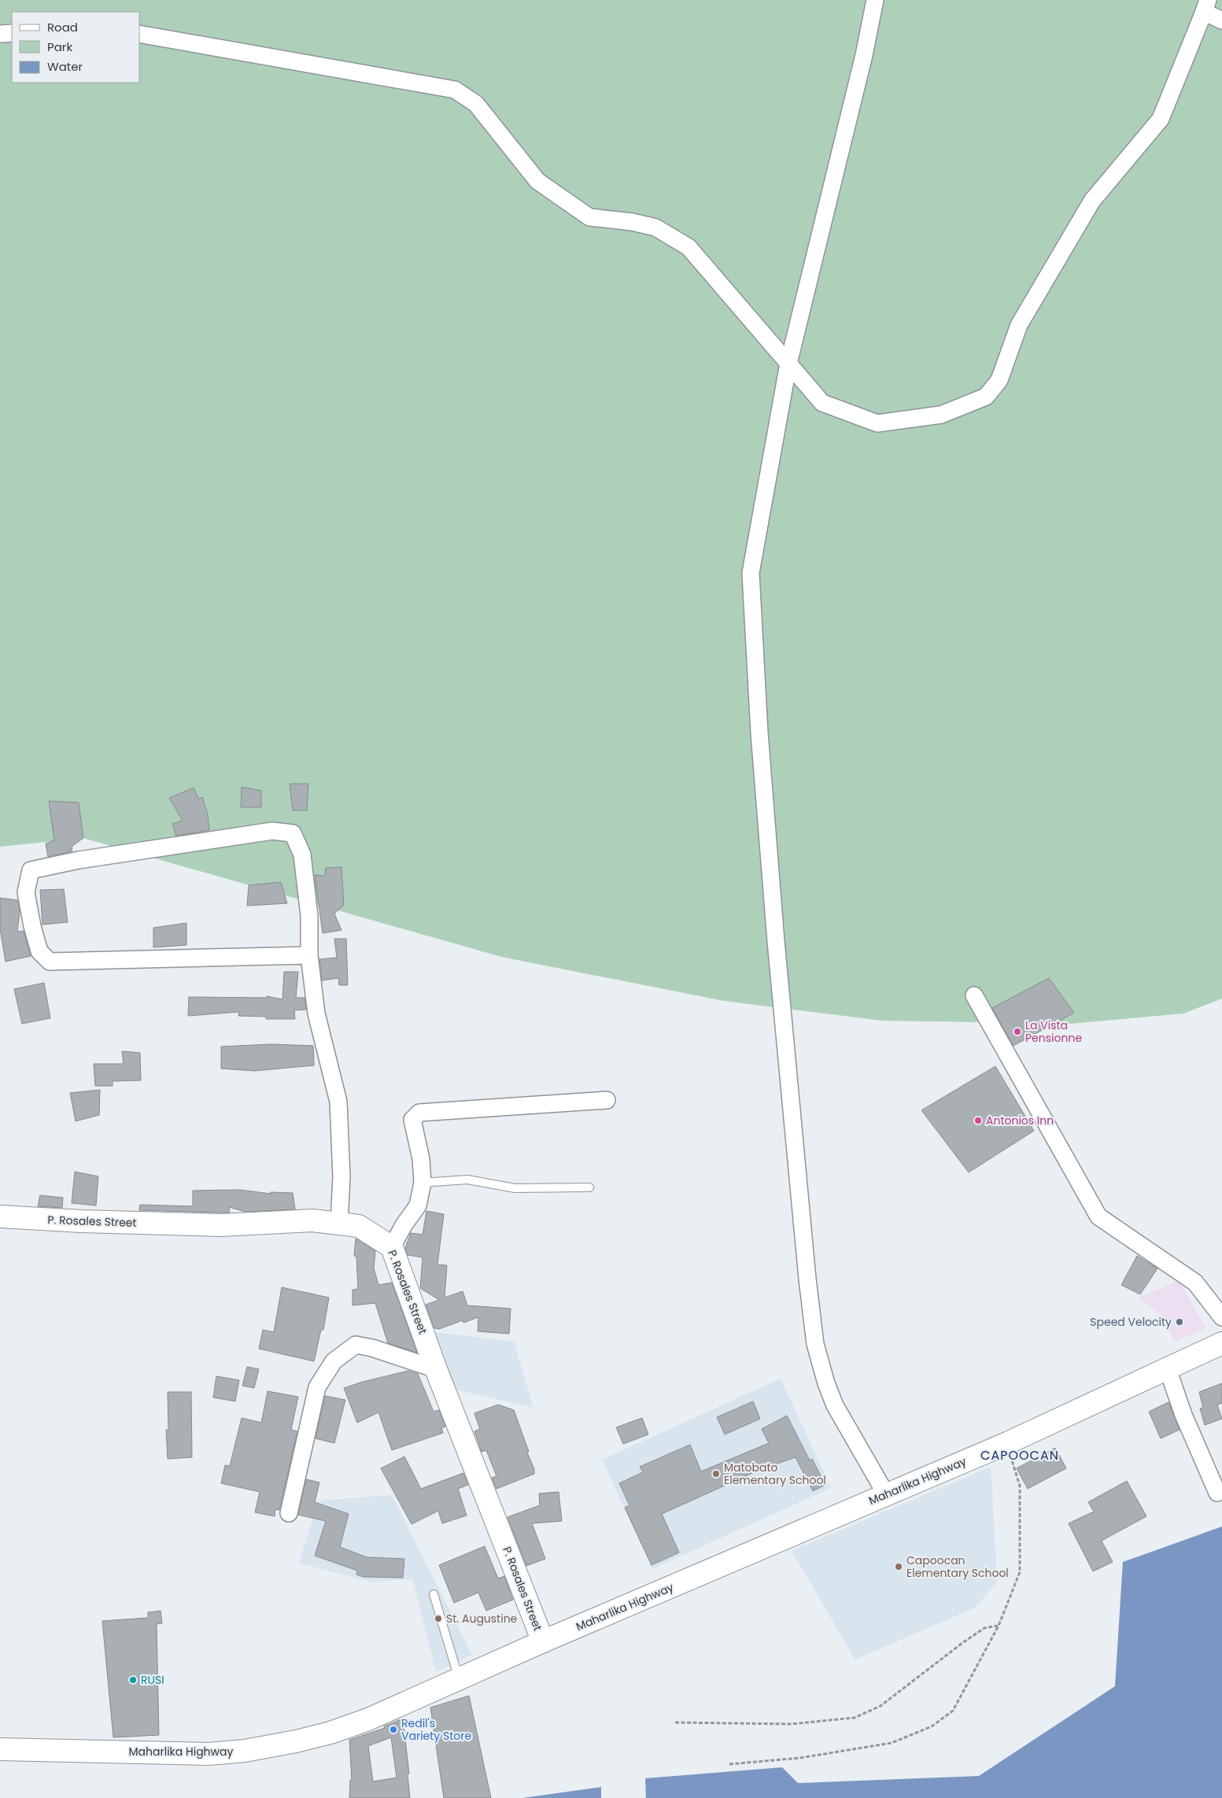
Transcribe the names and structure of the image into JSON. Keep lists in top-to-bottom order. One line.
{"streets":{"main road":["P. Rosales Street","Maharlika Highway"]},"crossings":[["P. Rosales Street","Maharlika Highway"]],"districts":["CAPOOCAN"],"places":["La Vista Pensionne","Antonios Inn","Speed Velocity","Matobato Elementary School","Capoocan Elementary School","St. Augustine","RUSI","Redil's Variety Store"],"legend":["Road","Park","Water"]}
